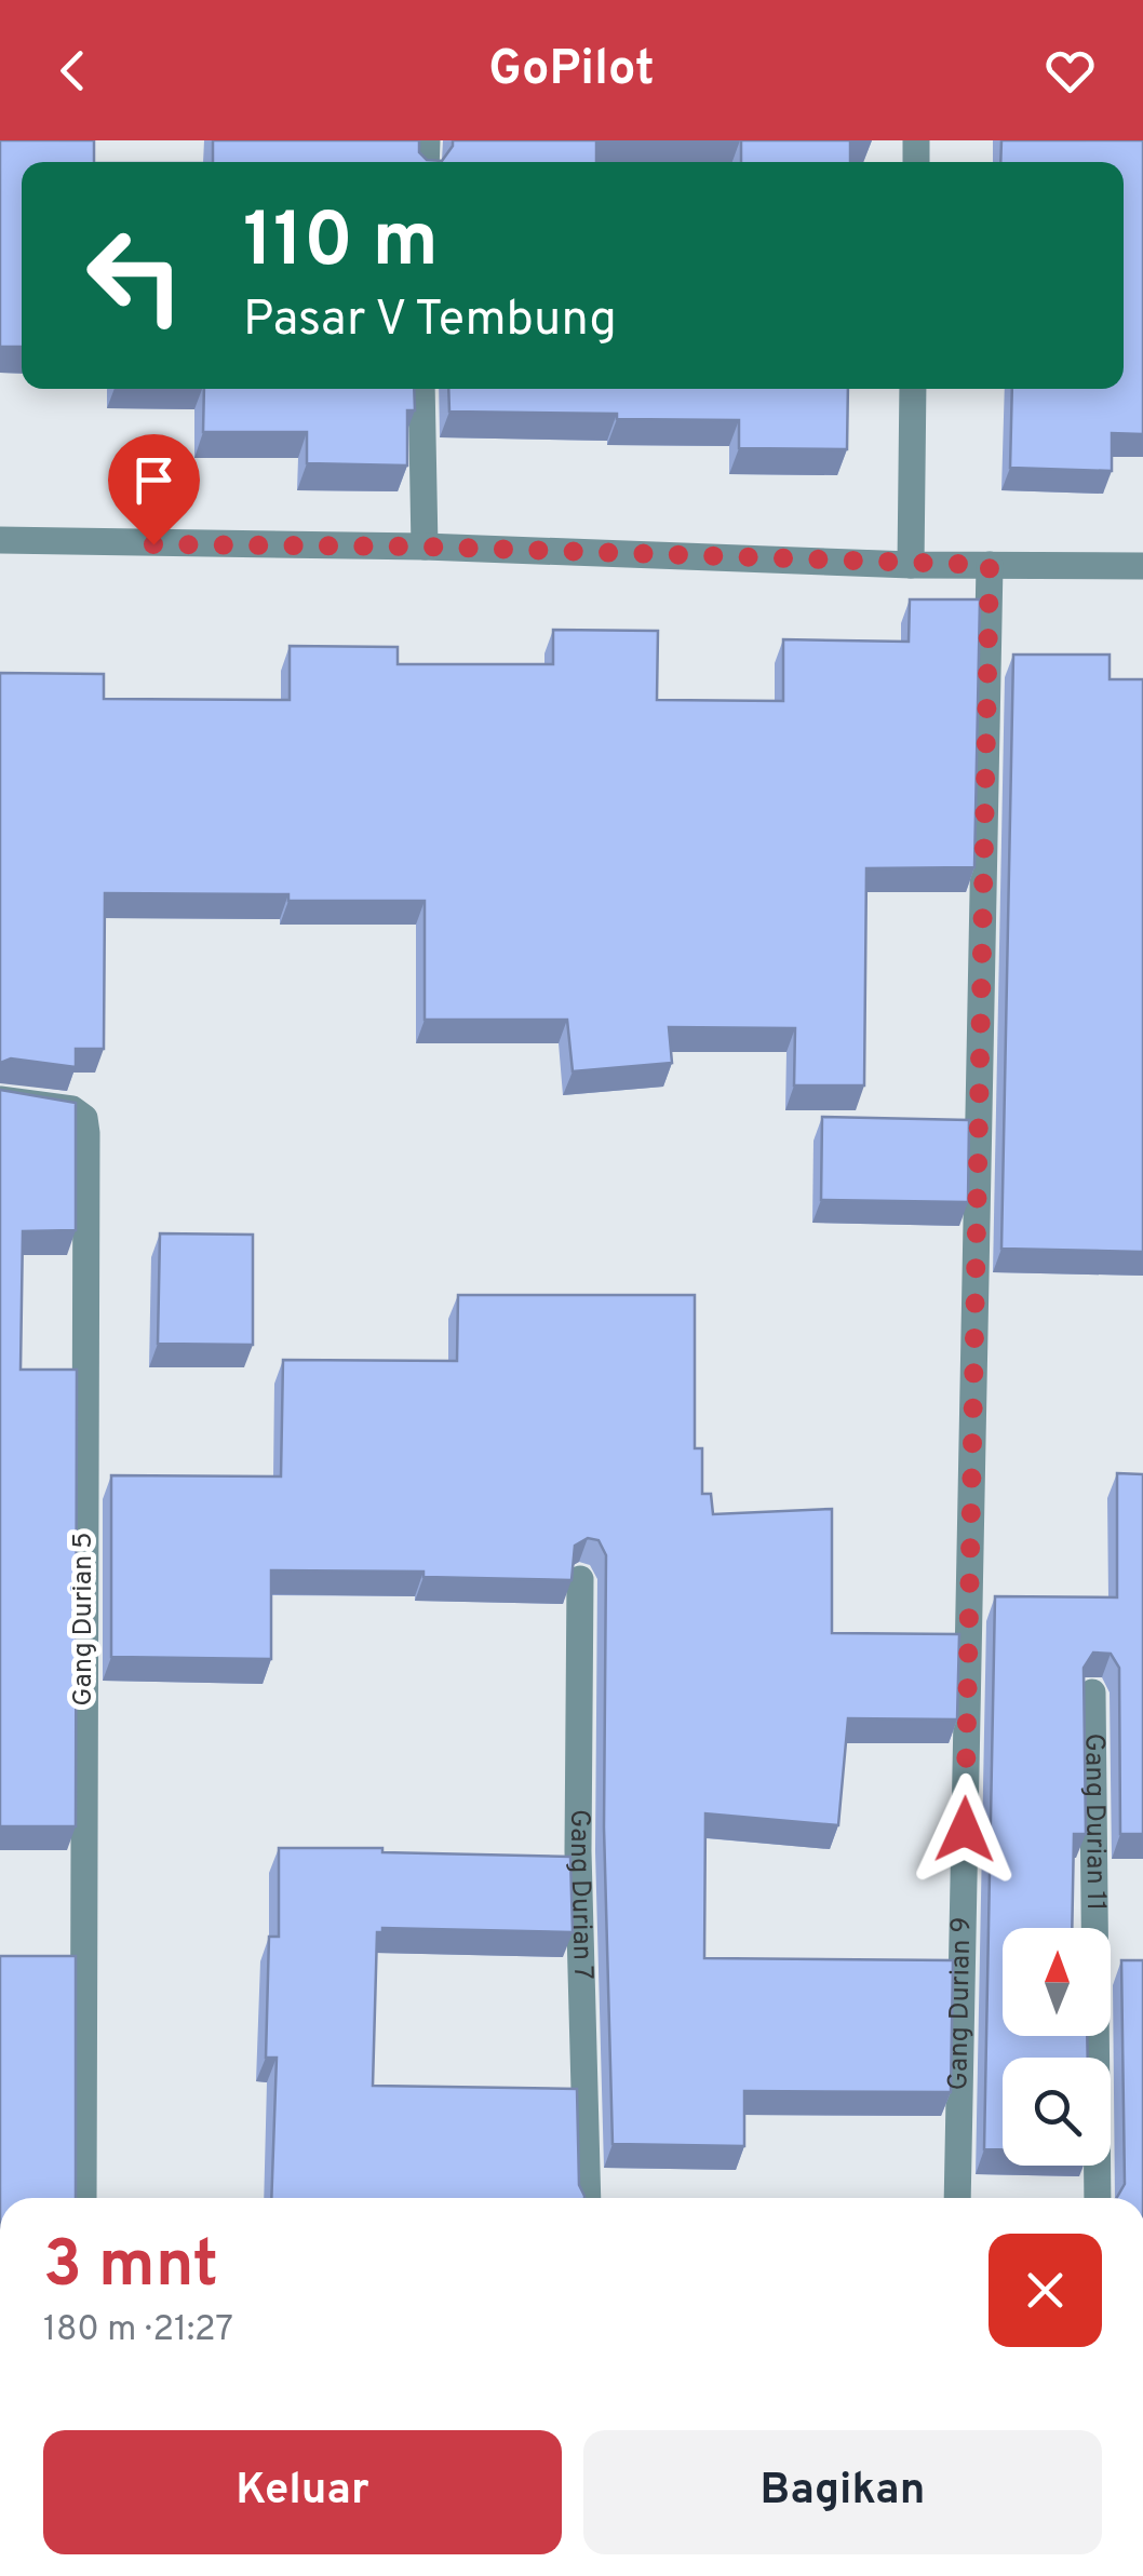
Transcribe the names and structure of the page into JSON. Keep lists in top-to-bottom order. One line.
{"streets":{"street":["Gang Durian 5","Gang Durian 11","Gang Durian 7","Gang Durian 9"]},"north":"top","page":{"header":"GoPilot","turn":["110 m","Pasar V Tembung"],"heading":["3 mnt","180 m · 21:27"],"buttons":["Keluar","Bagikan"]}}
